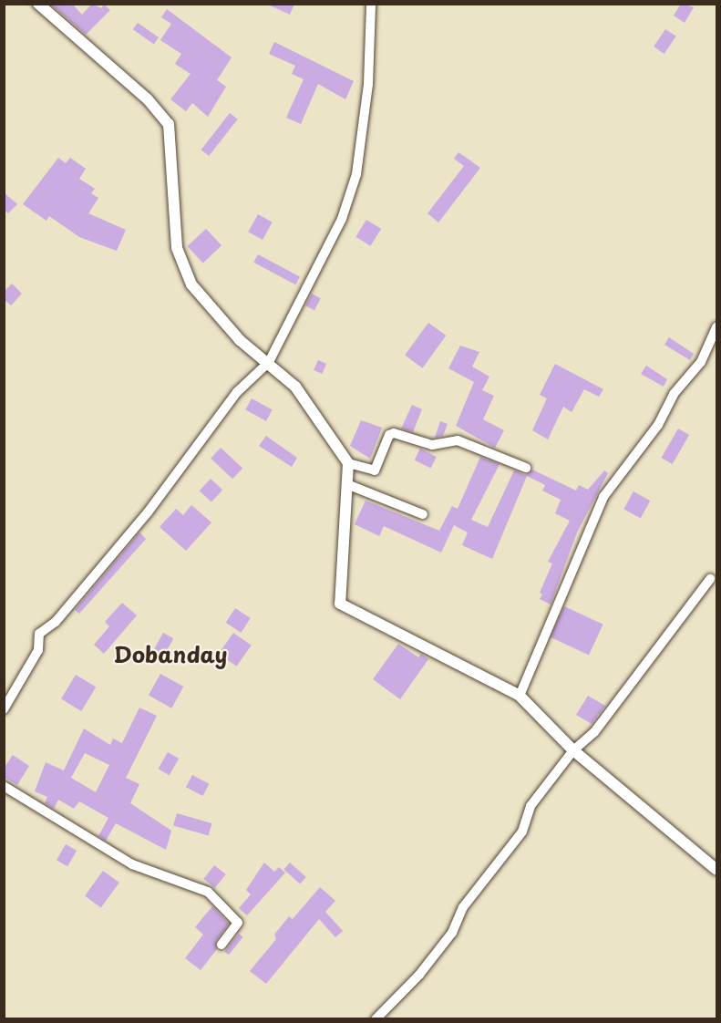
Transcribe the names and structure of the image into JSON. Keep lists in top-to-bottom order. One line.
{"districts":["Dobanday"]}
